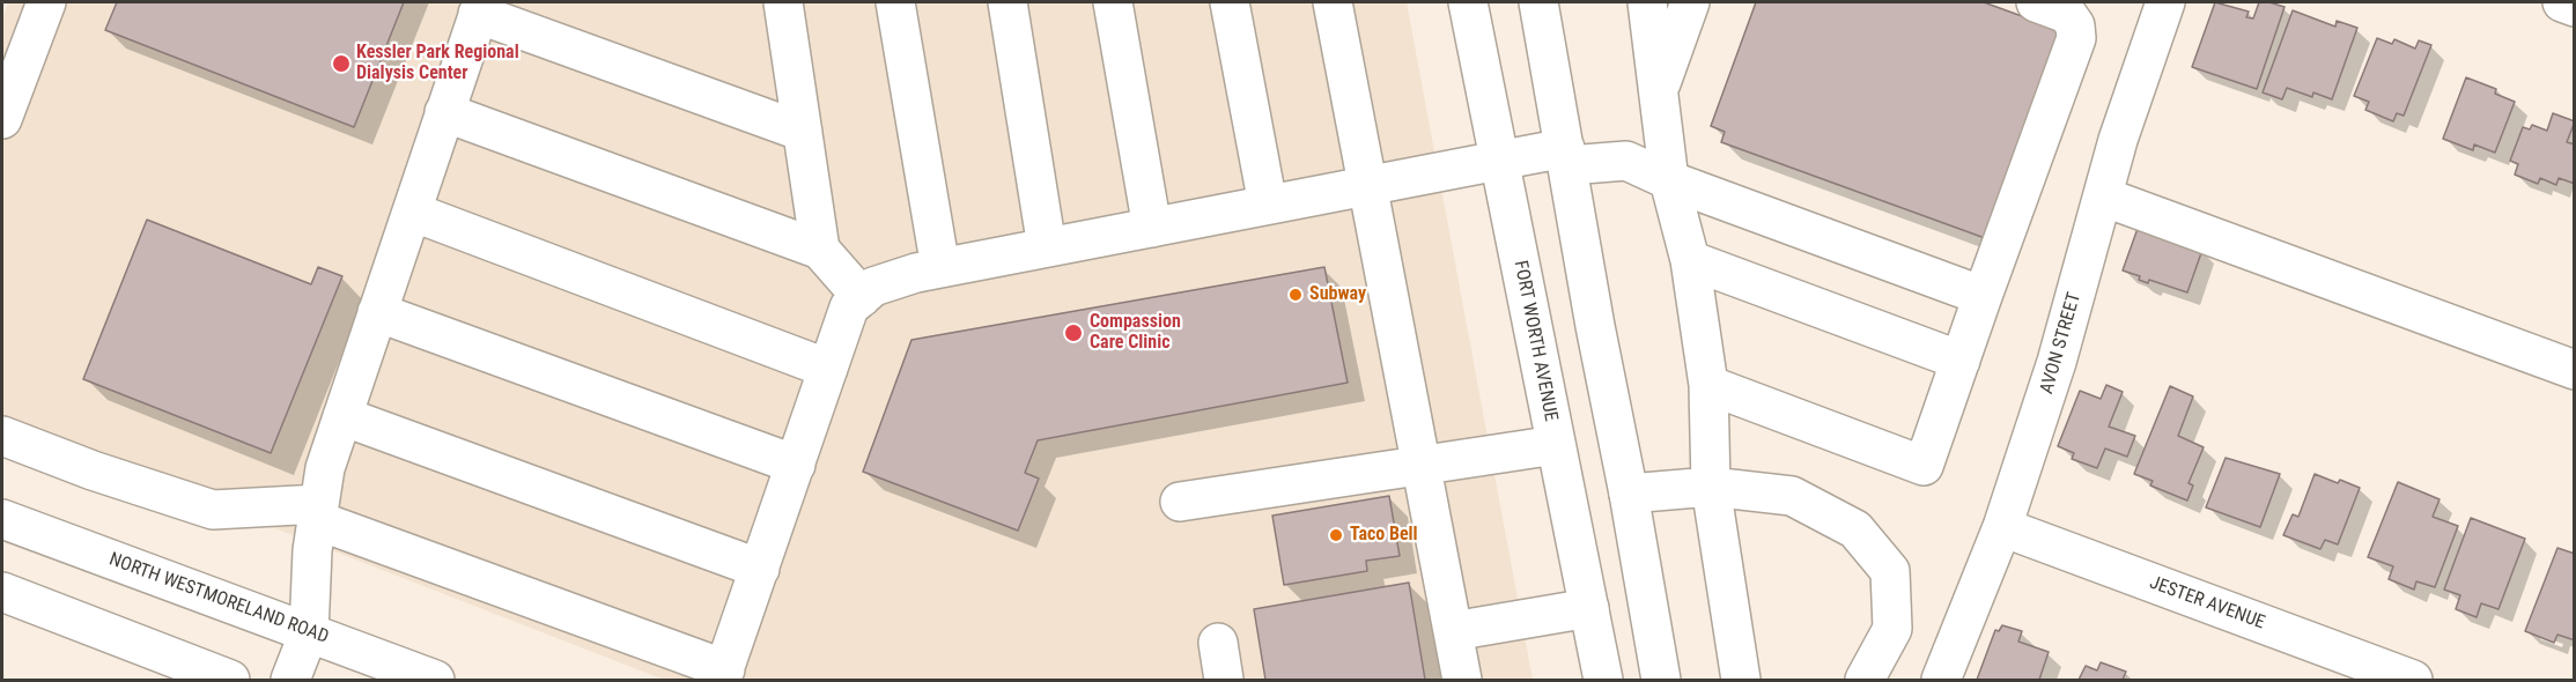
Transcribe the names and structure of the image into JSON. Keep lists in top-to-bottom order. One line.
{"streets":{"main road":["FORT WORTH AVENUE","AVON STREET","NORTH WESTMORELAND ROAD","JESTER AVENUE"]},"crossings":[["AVON STREET","JESTER AVENUE"]],"places":["Kessler Park Regional Dialysis Center","Subway","Compassion Care Clinic","Taco Bell"]}
